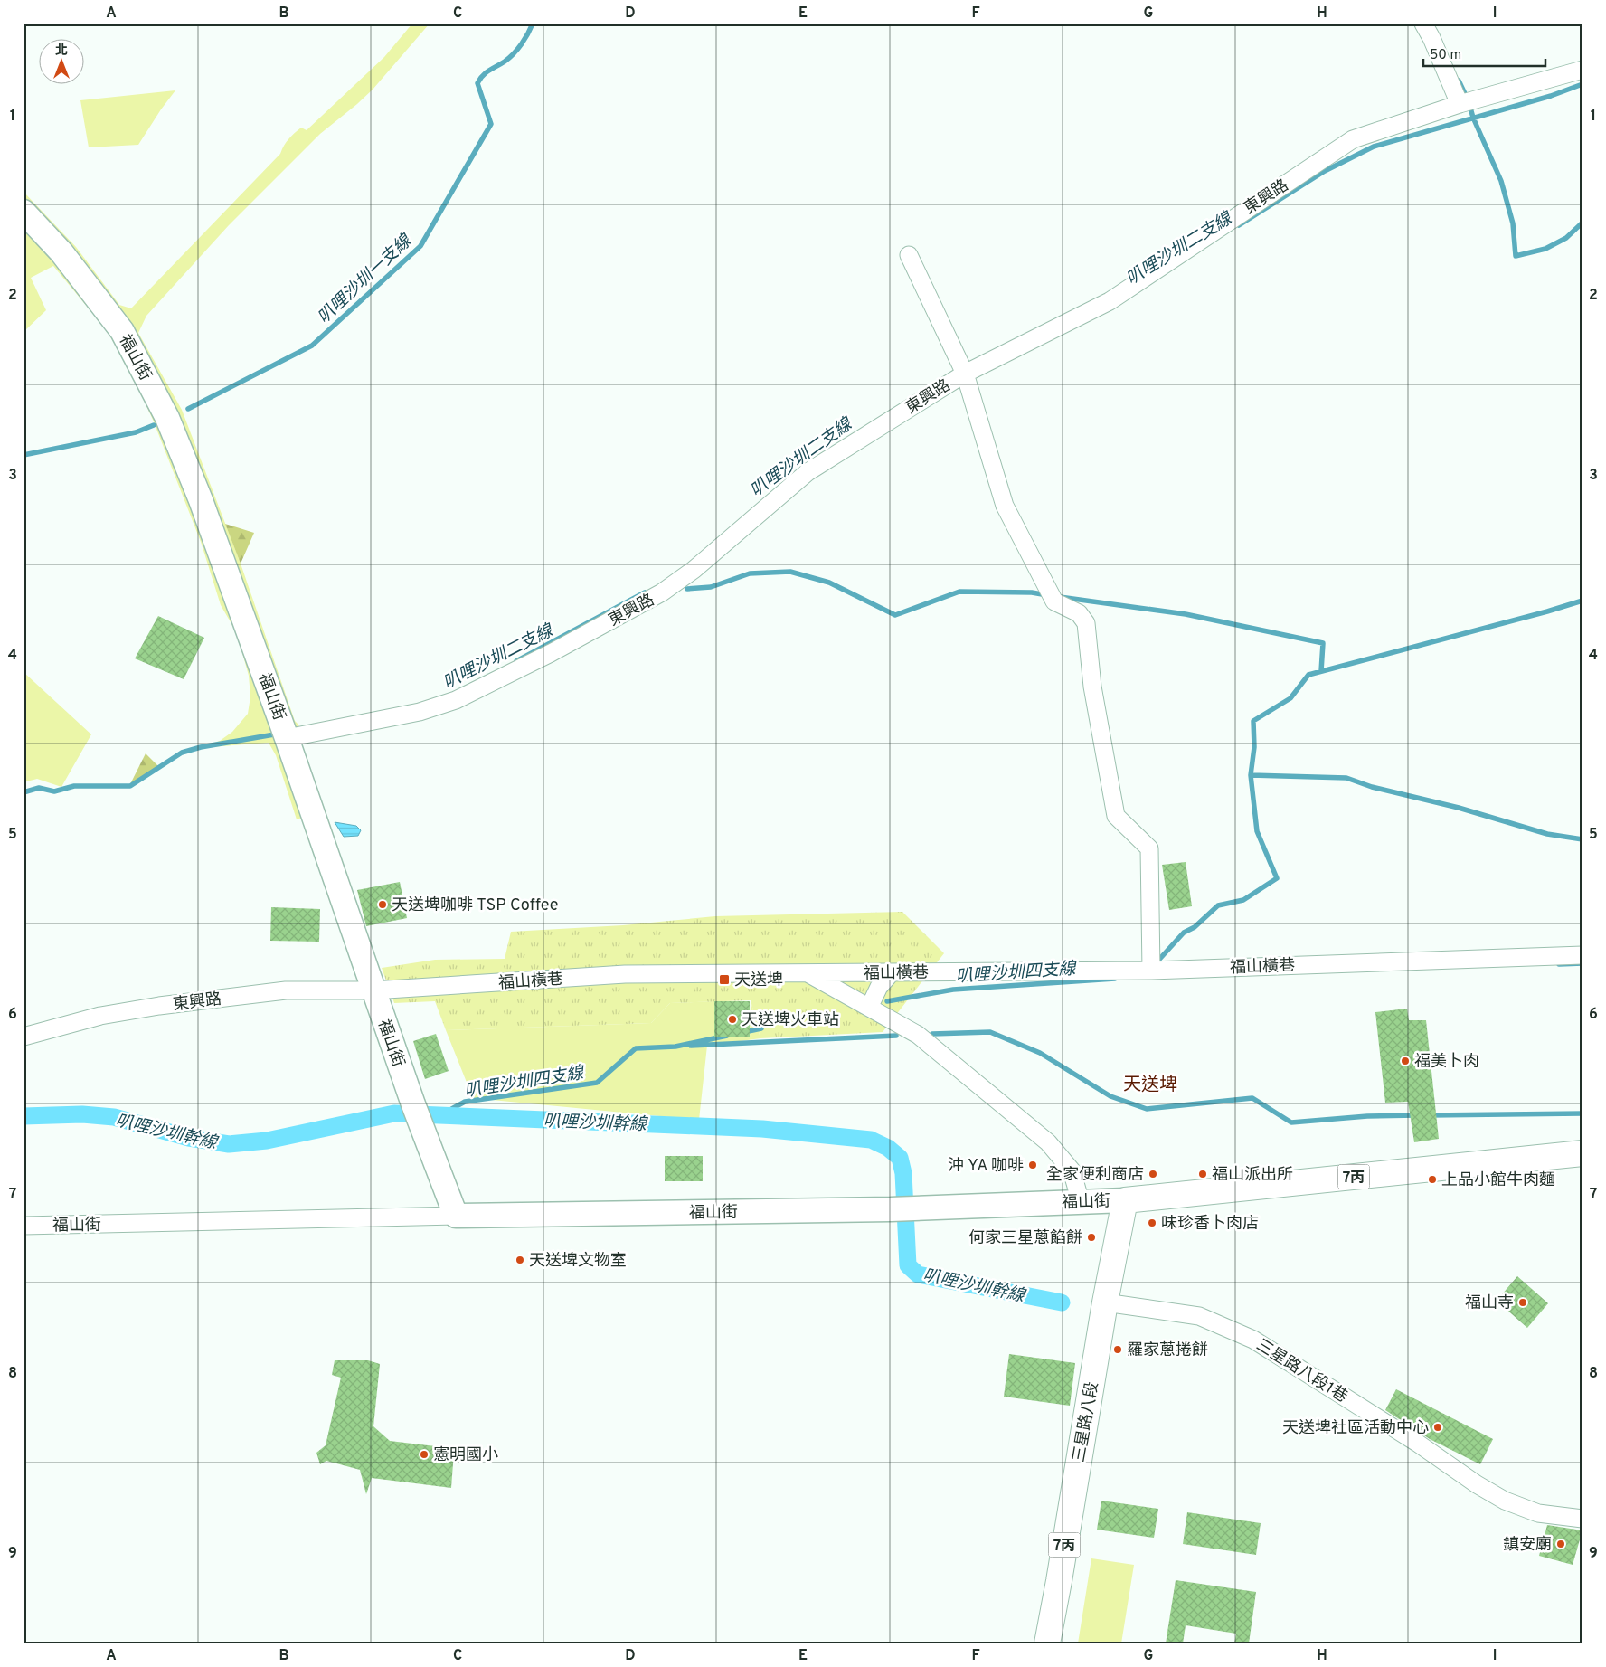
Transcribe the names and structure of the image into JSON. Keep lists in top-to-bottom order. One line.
{"streets":{"main road":["7丙","三星路八段"],"street":["東興路","福山街","福山橫巷","三星路八段1巷"]},"crossings":[["東興路","福山街"],["東興路","福山橫巷"],["福山街","福山橫巷"],["福山街","7丙"],["福山街","三星路八段"],["7丙","三星路八段"],["三星路八段1巷","三星路八段"]],"districts":["天送埤"],"water":["叭哩沙圳二支線","叭哩沙圳一支線","叭哩沙圳四支線","叭哩沙圳幹線"],"places":{"other":["天送埤咖啡 TSP Coffee","天送埤火車站","福美卜肉","沖 YA 咖啡","全家便利商店","福山派出所","上品小館牛肉麵","味珍香卜肉店","何家三星蔥餡餅","天送埤文物室","福山寺","羅家蔥捲餅","天送埤社區活動中心","憲明國小","鎮安廟"],"transit":["天送埤"]},"scale_bar":"50 m","north":"top","grid":{"columns":["A","B","C","D","E","F","G","H","I"],"rows":["1","2","3","4","5","6","7","8","9"]}}
